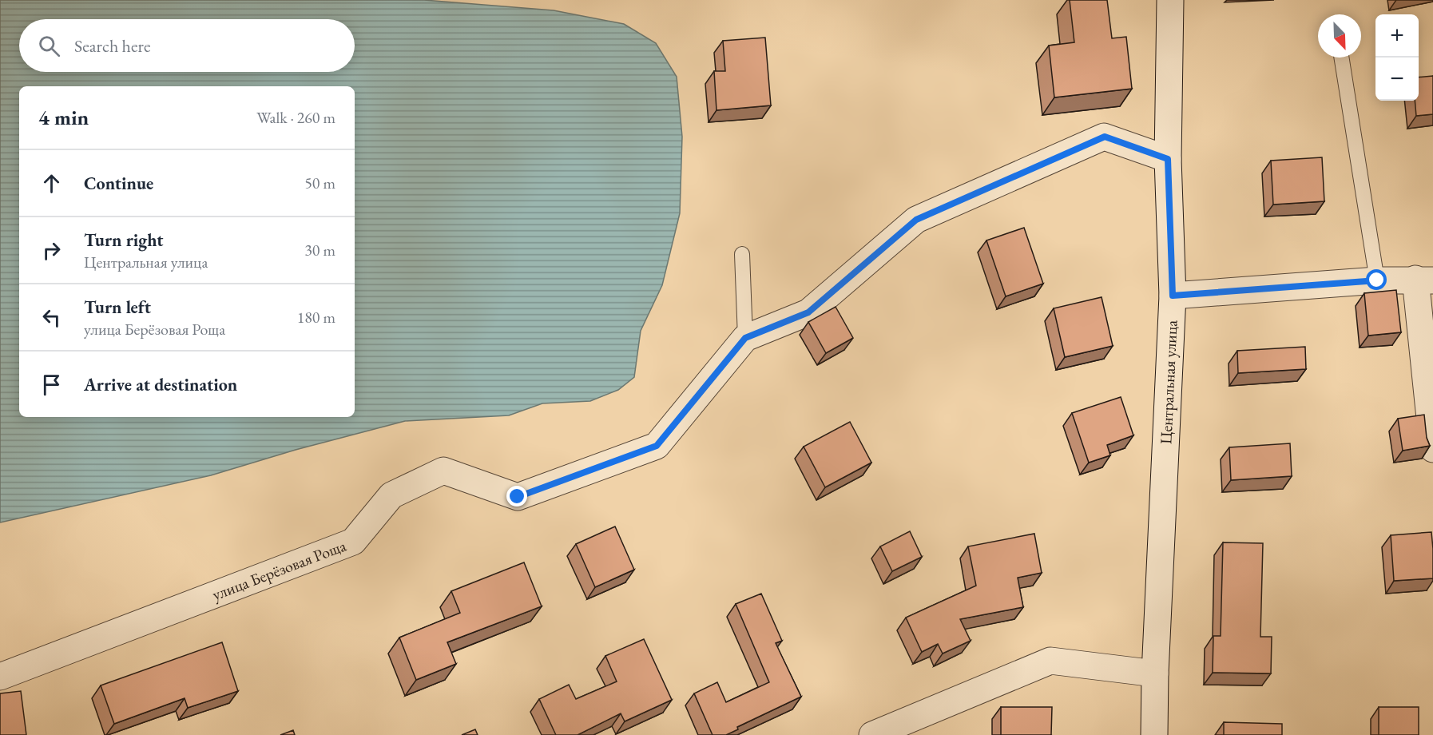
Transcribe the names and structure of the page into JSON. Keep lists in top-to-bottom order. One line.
{"streets":{"street":["Центральная улица","улица Берёзовая Роща"]},"crossings":[["Центральная улица","улица Берёзовая Роща"]],"north":"bottom right","page":{"map_buttons":["+","−"],"search":"Search here","heading":["4 min","Walk · 260 m"],"list":[["Continue","50 m"],["Turn right","Центральная улица","30 m"],["Turn left","улица Берёзовая Роща","180 m"],"Arrive at destination"]}}
